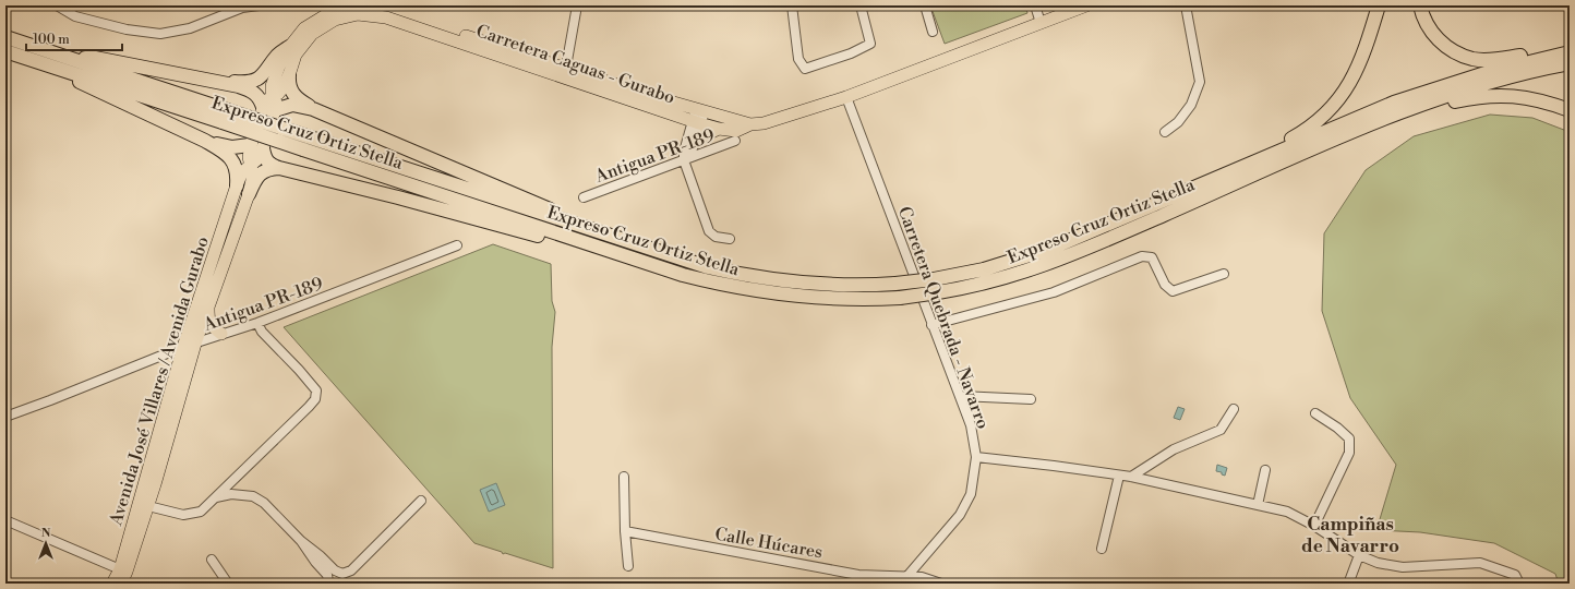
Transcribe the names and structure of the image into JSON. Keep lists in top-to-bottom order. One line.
{"streets":{"highway":["Expreso Cruz Ortiz Stella"],"main road":["Carretera Caguas - Gurabo","Avenida José Villares / Avenida Gurabo"],"street":["Antigua PR-189","Carretera Quebrada - Navarro","Calle Húcares"]},"crossings":[["Carretera Caguas - Gurabo","Carretera Quebrada - Navarro"],["Carretera Caguas - Gurabo","Avenida José Villares / Avenida Gurabo"],["Antigua PR-189","Avenida José Villares / Avenida Gurabo"],["Carretera Quebrada - Navarro","Calle Húcares"]],"districts":["Campiñas de Navarro"],"scale_bar":"100 m","north":"top"}
